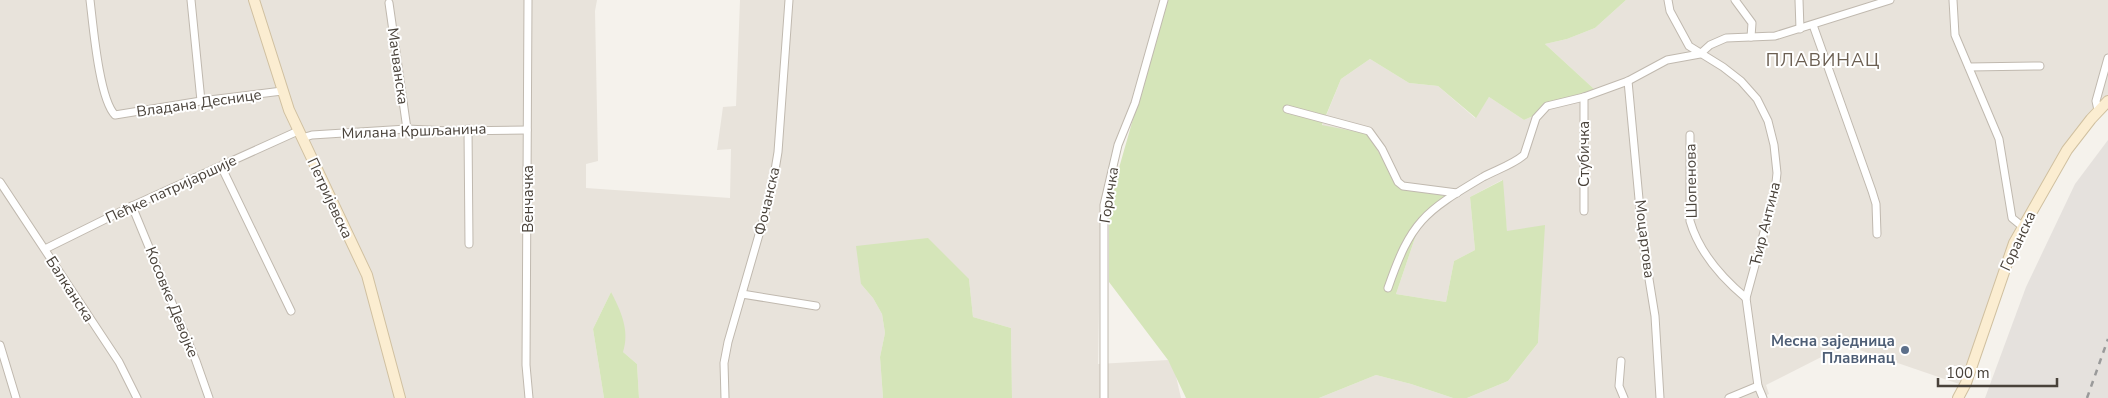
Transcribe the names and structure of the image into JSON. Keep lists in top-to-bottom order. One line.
{"streets":{"main road":["Петријевска","Горанска"],"street":["Мачванска","Владана Деснице","Милана Кршљанина","Стубичка","Шопенова","Пећке патријаршије","Горичка","Венчачка","Фочанска","Ћир Антина","Моцартова","Балканска","Косовке Девојке"]},"crossings":[["Мачванска","Милана Кршљанина"],["Владана Деснице","Петријевска"],["Милана Кршљанина","Пећке патријаршије"],["Милана Кршљанина","Петријевска"],["Милана Кршљанина","Венчачка"],["Шопенова","Ћир Антина"],["Пећке патријаршије","Петријевска"],["Пећке патријаршије","Балканска"],["Пећке патријаршије","Косовке Девојке"]],"districts":["ПЛАВИНАЦ"],"places":["Месна заједница Плавинац"],"scale_bar":"100 m"}
